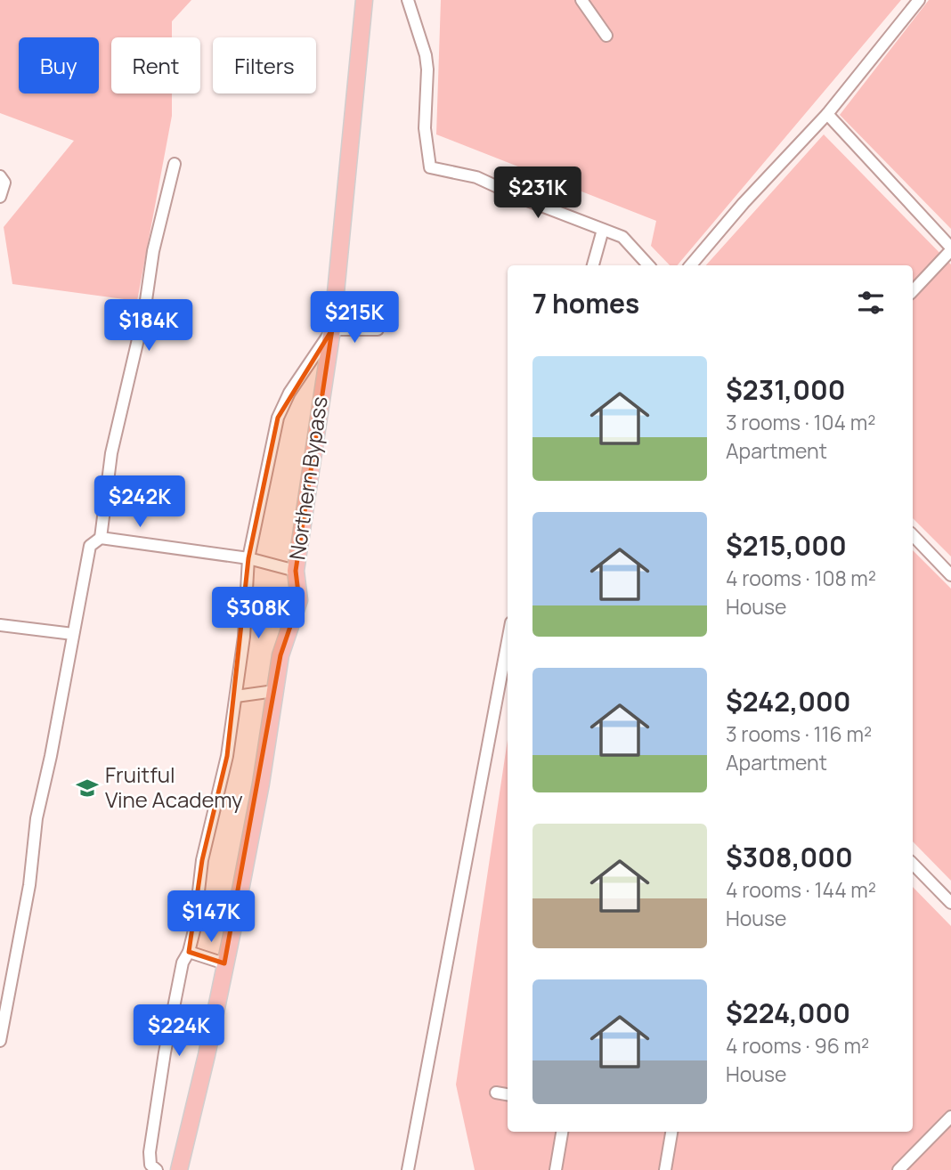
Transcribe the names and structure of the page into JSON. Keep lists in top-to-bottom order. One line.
{"streets":{"main road":["Northern Bypass"]},"places":{"school or university":["Fruitful Vine Academy"]},"page":{"chip":["Buy","Rent","Filters"],"price":["$231K","$215K","$184K","$242K","$308K","$147K","$224K"],"heading":"7 homes","list":[{"name":"$231,000","note":"3 rooms · 104 m² · Apartment"},{"name":"$215,000","note":"4 rooms · 108 m² · House"},{"name":"$242,000","note":"3 rooms · 116 m² · Apartment"},{"name":"$308,000","note":"4 rooms · 144 m² · House"},{"name":"$224,000","note":"4 rooms · 96 m² · House"}]}}
